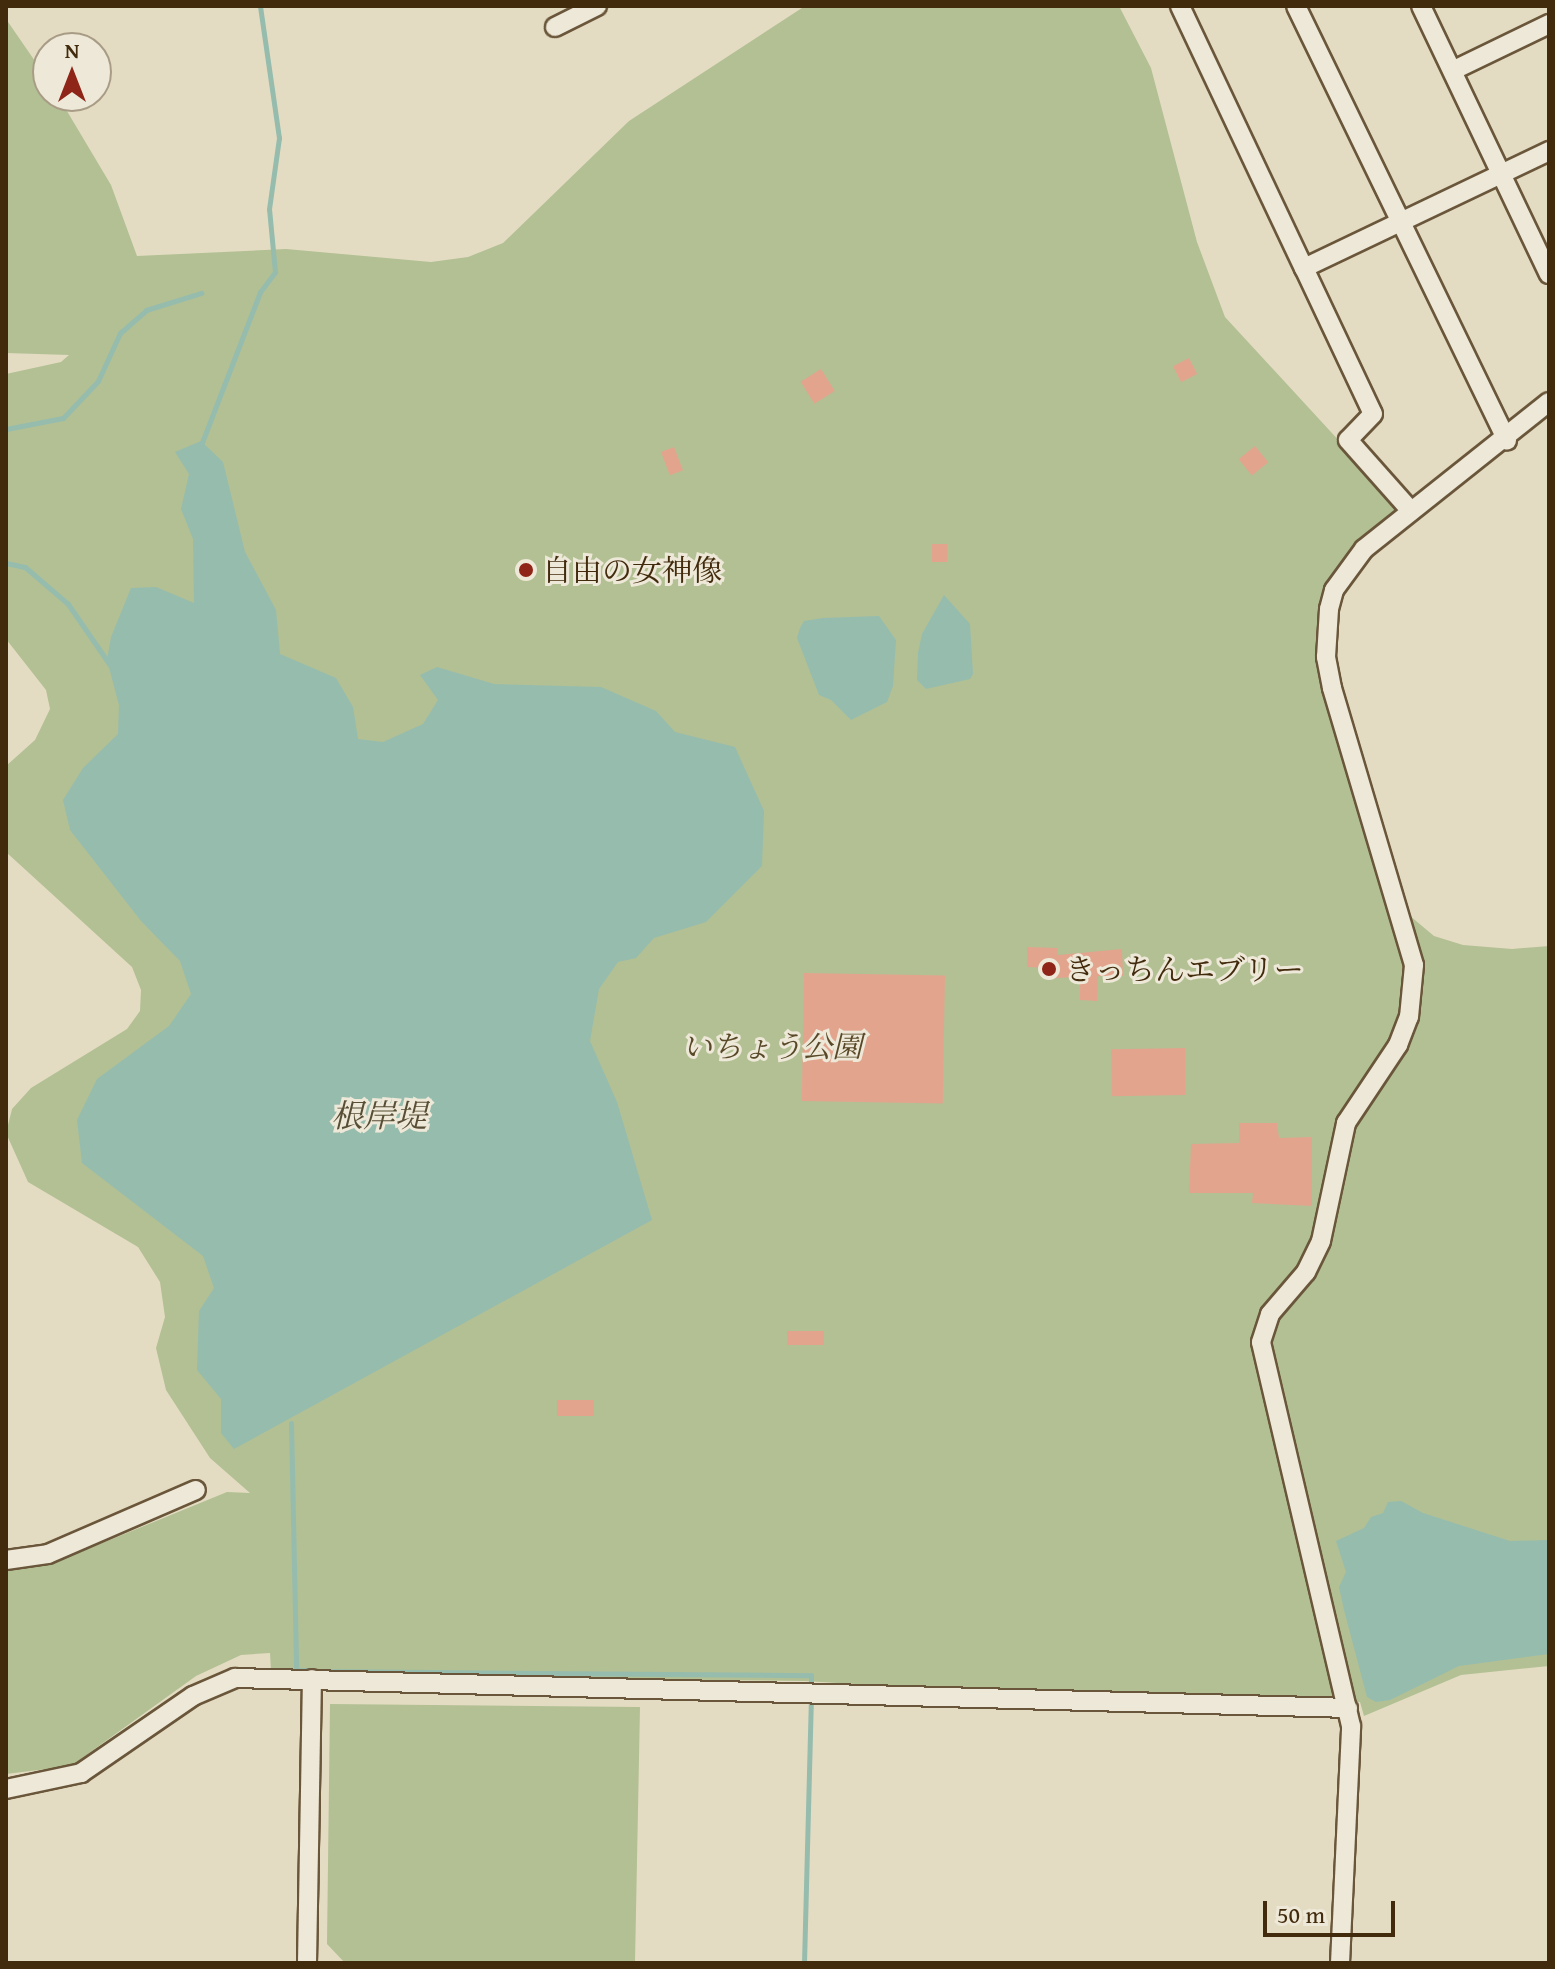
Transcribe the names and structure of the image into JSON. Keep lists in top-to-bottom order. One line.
{"water":["根岸堤"],"parks":["いちょう公園"],"places":["自由の女神像","きっちんエブリー"],"scale_bar":"50 m","north":"top"}
